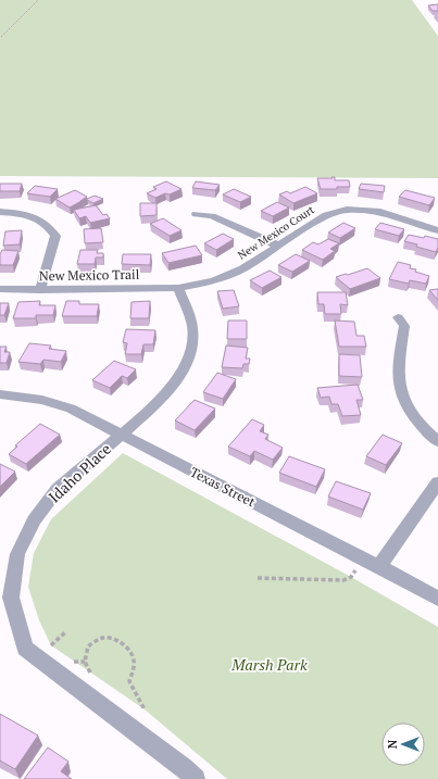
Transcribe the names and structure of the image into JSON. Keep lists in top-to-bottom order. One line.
{"streets":{"street":["New Mexico Court","New Mexico Trail","Idaho Place","Texas Street"]},"crossings":[["New Mexico Court","New Mexico Trail"],["New Mexico Court","Idaho Place"],["New Mexico Trail","Idaho Place"],["Idaho Place","Texas Street"]],"parks":["Marsh Park"],"north":"left"}
